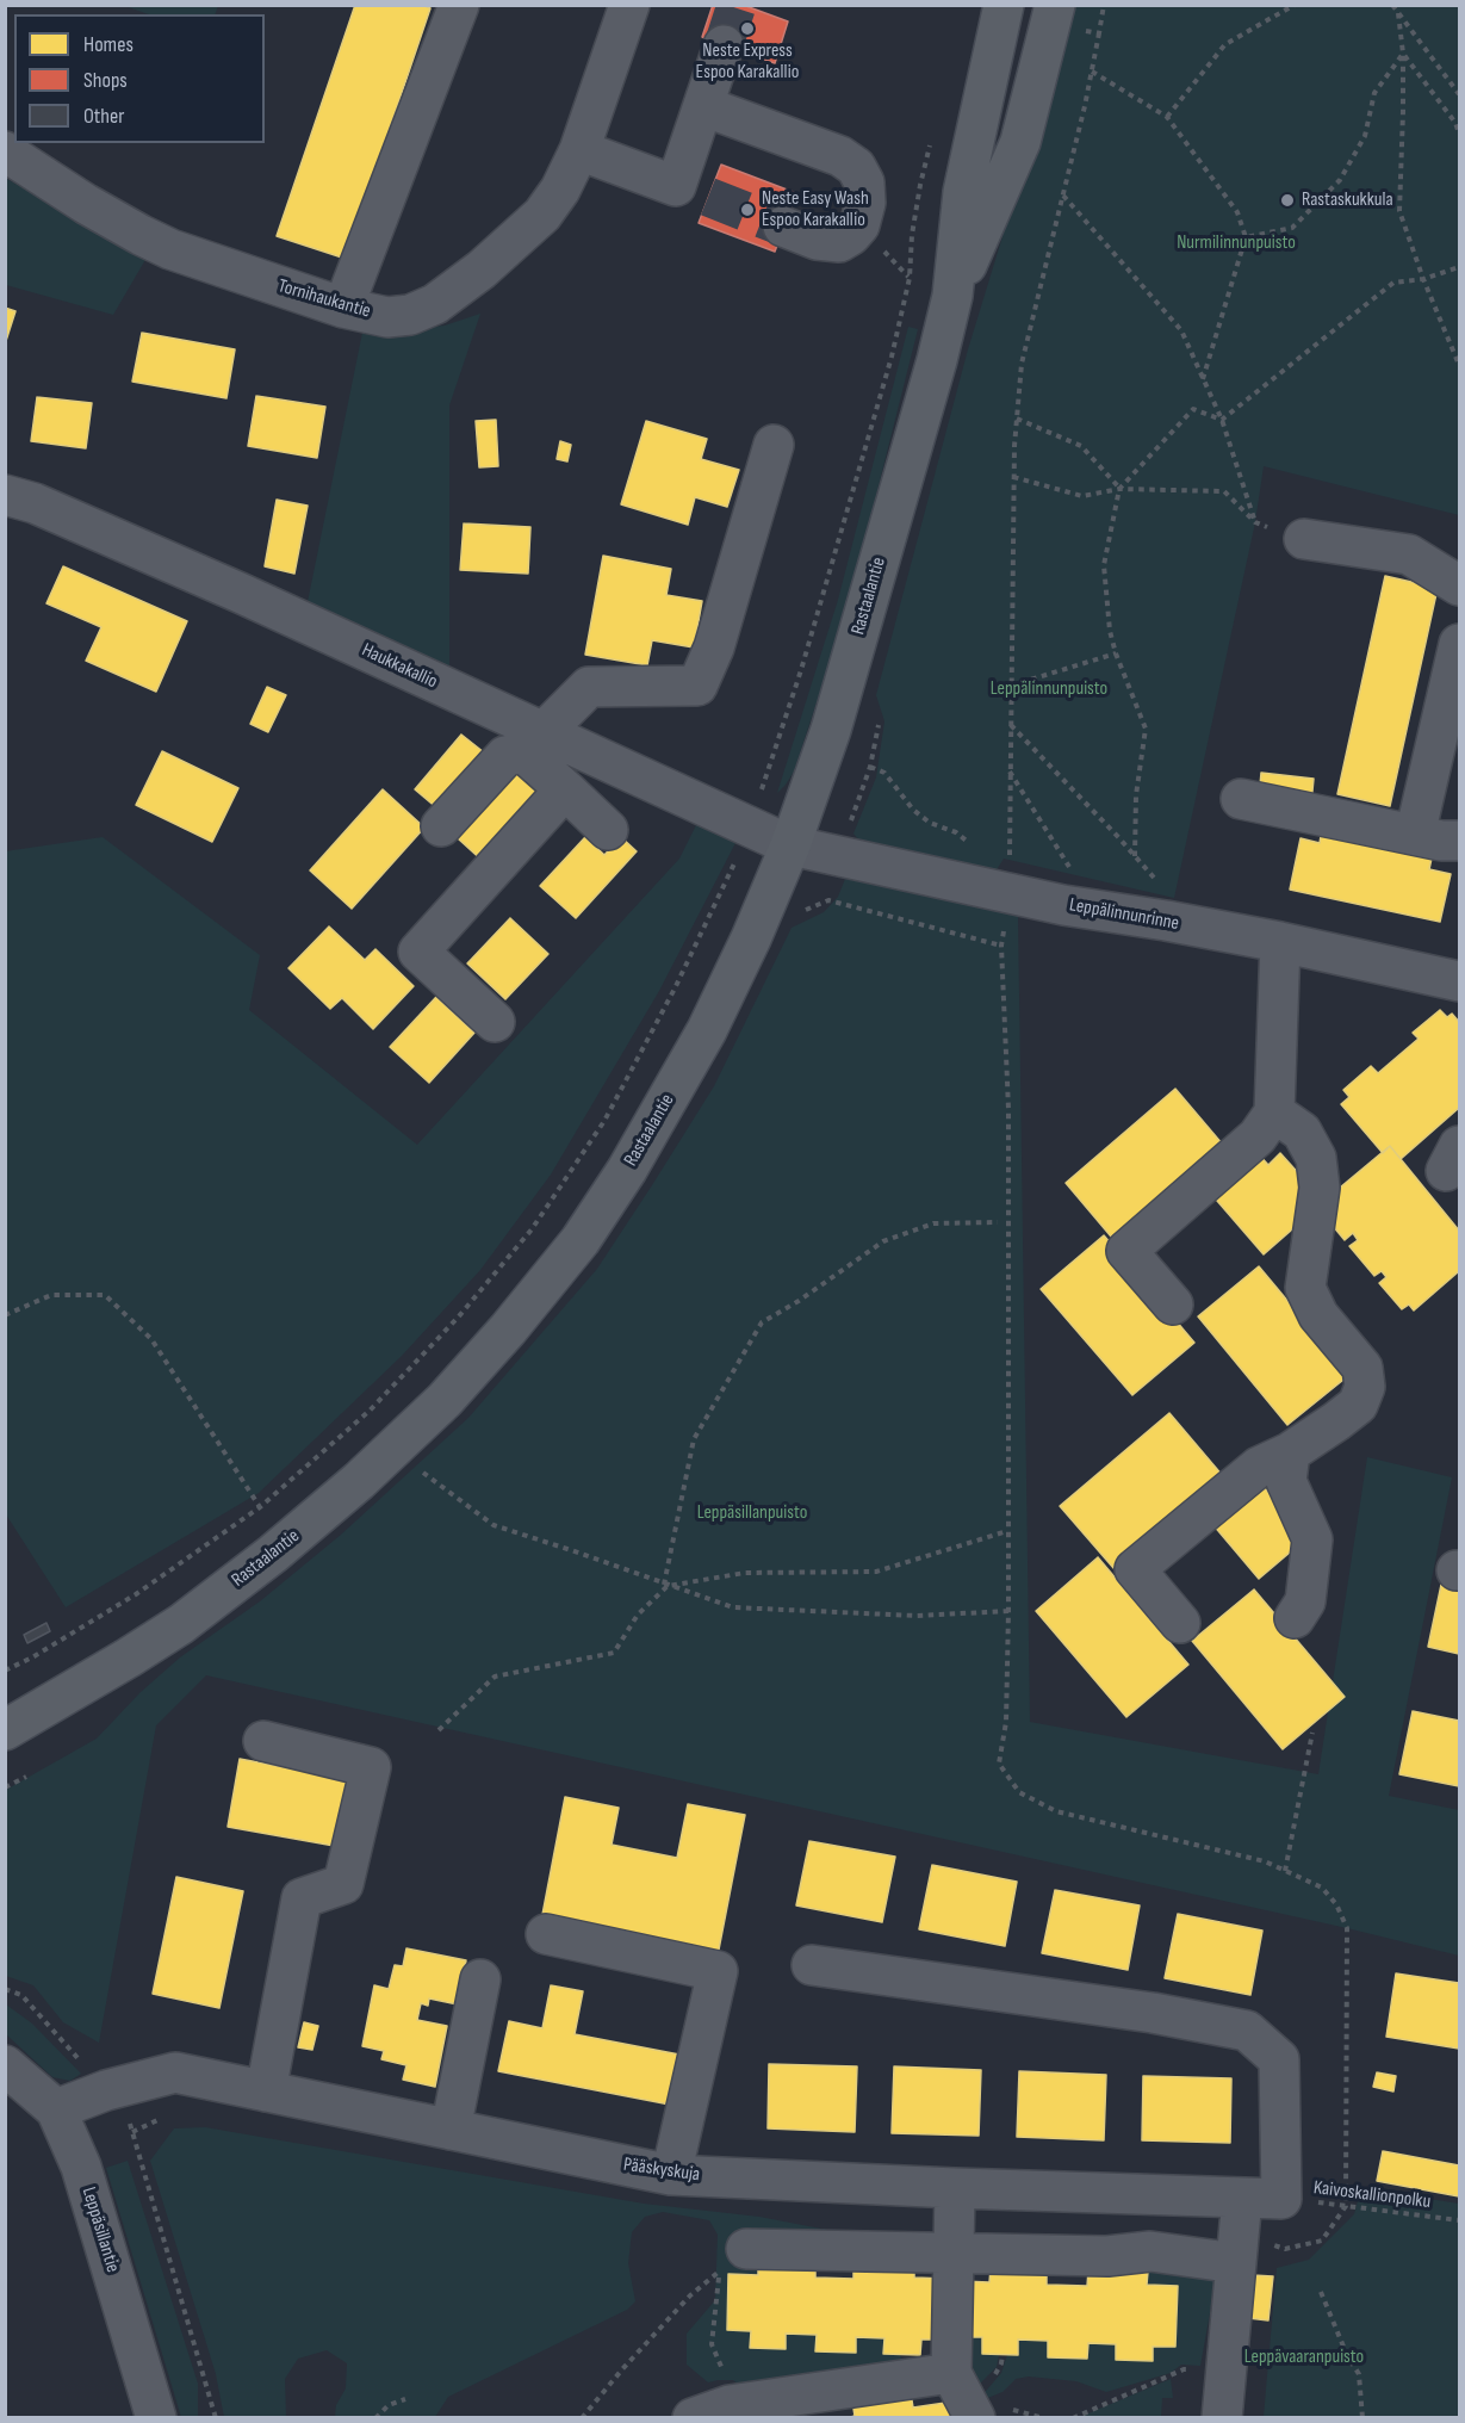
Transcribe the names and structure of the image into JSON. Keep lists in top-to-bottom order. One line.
{"streets":{"main road":["Rastaalantie"],"street":["Tornihaukantie","Haukkakallio","Leppälinnunrinne","Pääskyskuja","Leppäsillantie"],"path":["Kaivoskallionpolku"]},"crossings":[["Rastaalantie","Haukkakallio"],["Rastaalantie","Leppälinnunrinne"],["Haukkakallio","Leppälinnunrinne"],["Pääskyskuja","Kaivoskallionpolku"],["Pääskyskuja","Leppäsillantie"]],"parks":["Nurmilinnunpuisto","Leppälinnunpuisto","Leppäsillanpuisto","Leppävaaranpuisto"],"places":["Neste Express Espoo Karakallio","Rastaskukkula","Neste Easy Wash Espoo Karakallio"],"legend":["Homes","Shops","Other"]}
